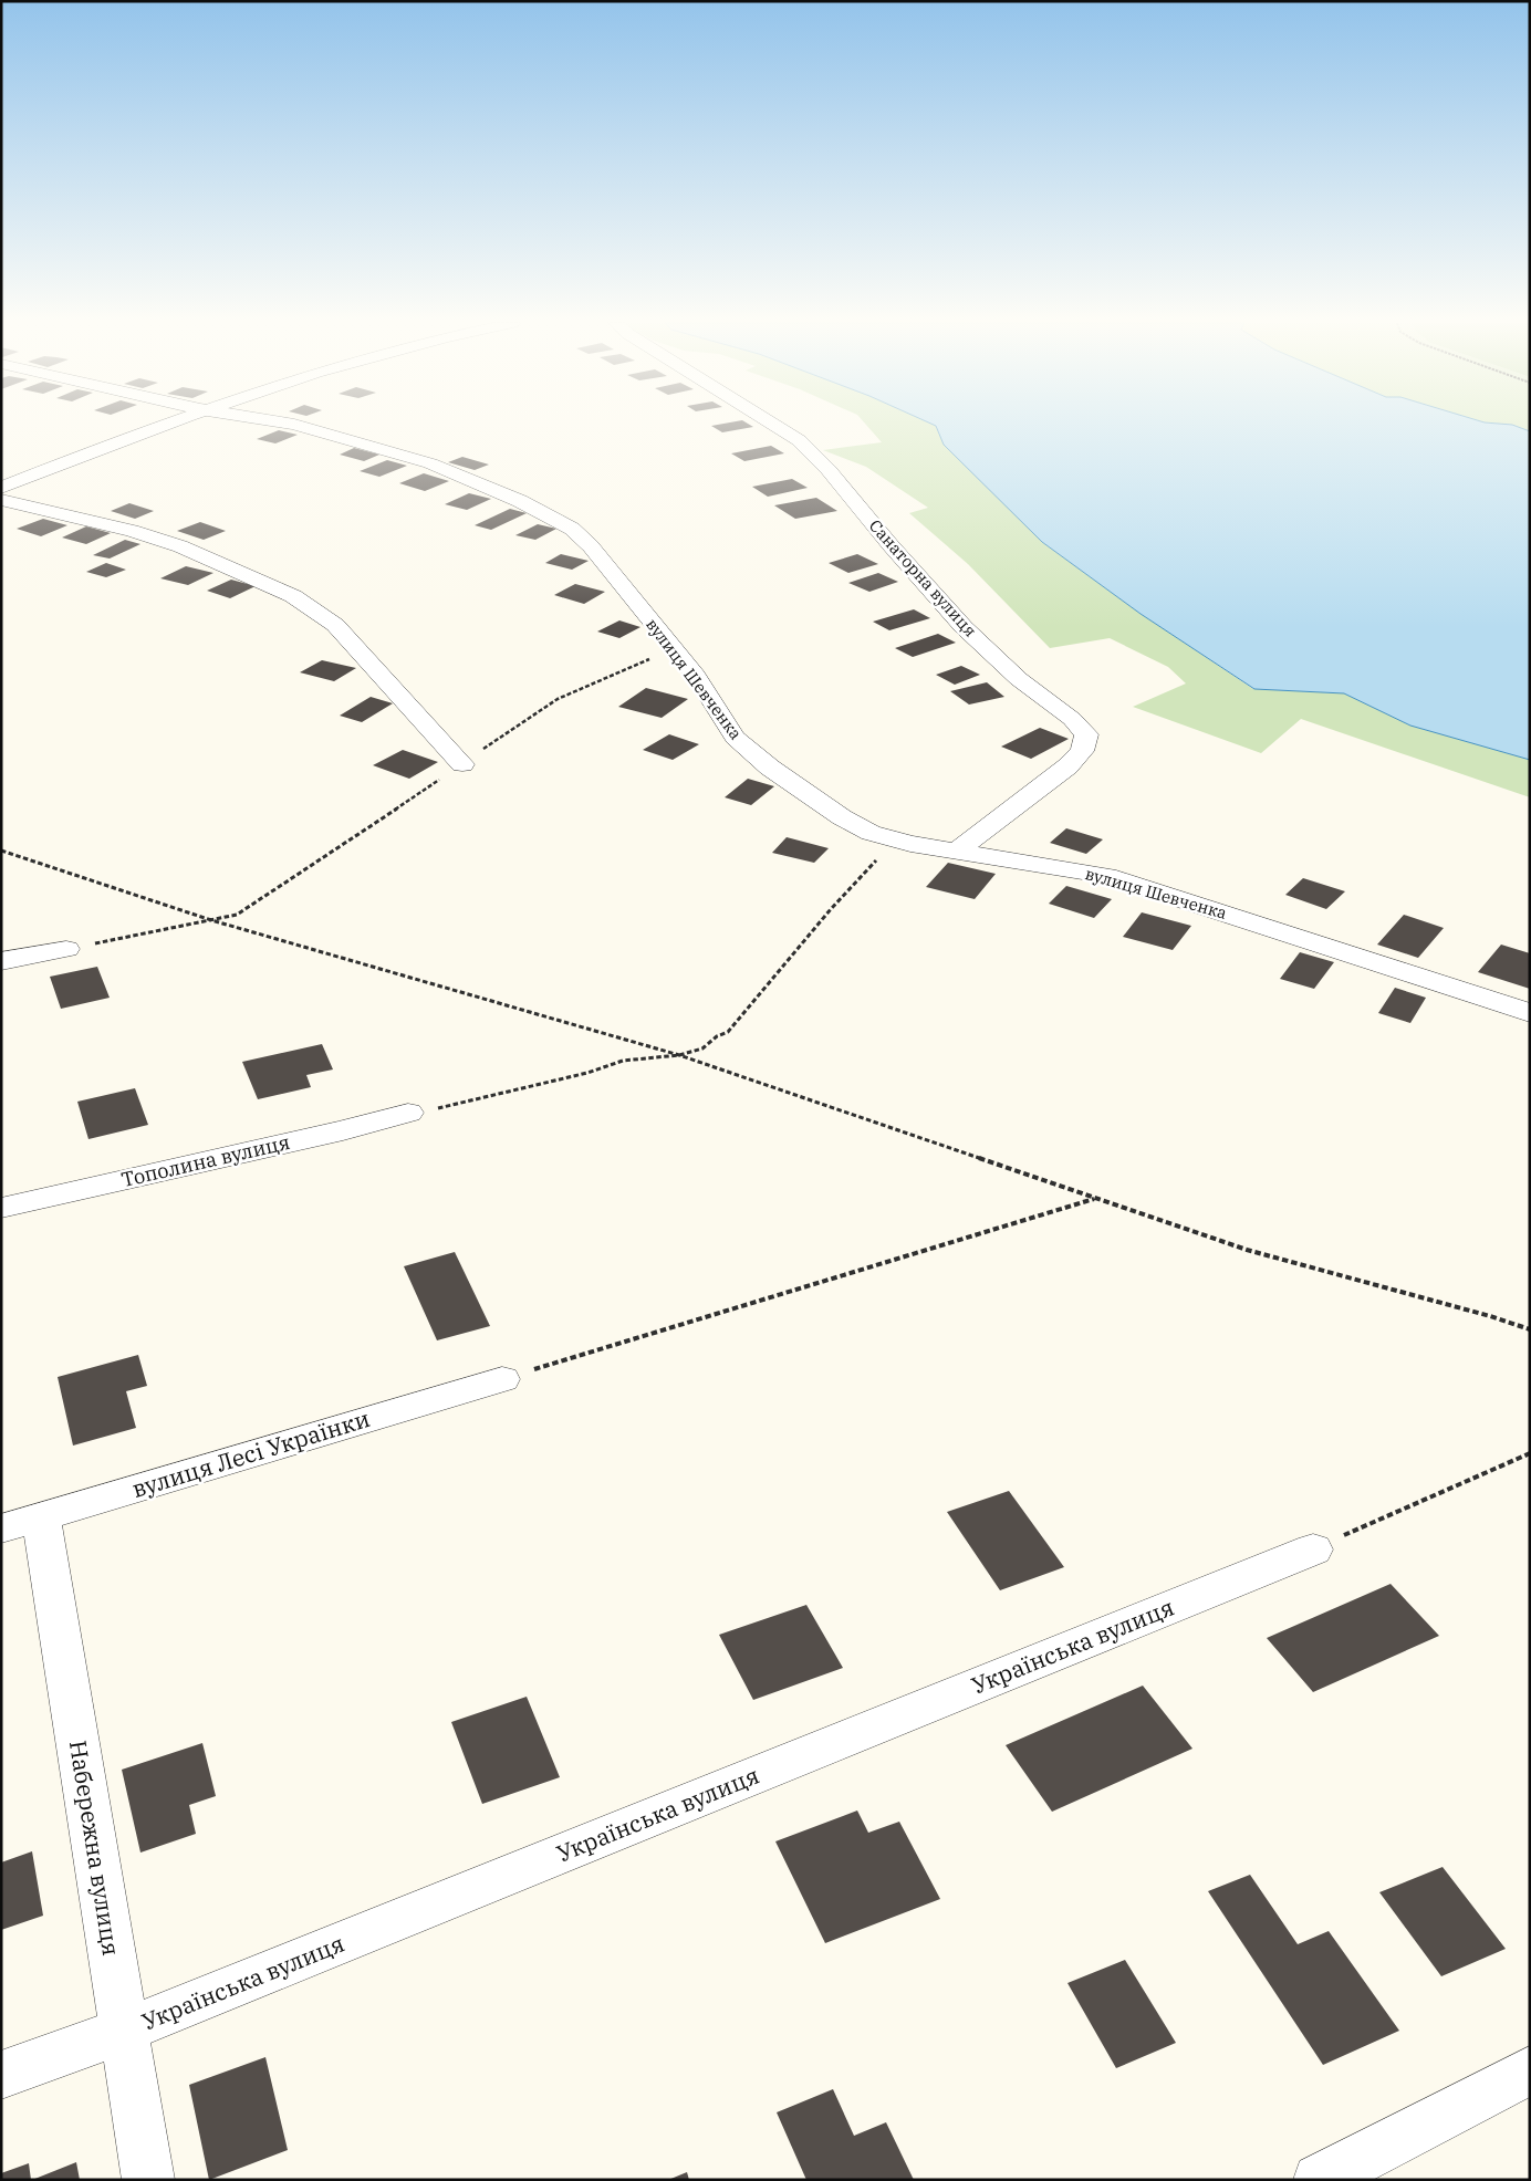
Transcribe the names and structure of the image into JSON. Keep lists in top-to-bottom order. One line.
{"streets":{"street":["Санаторна вулиця","вулиця Шевченка","Тополина вулиця","вулиця Лесі Українки","Українська вулиця","Набережна вулиця"]},"crossings":[["Санаторна вулиця","вулиця Шевченка"],["вулиця Лесі Українки","Набережна вулиця"],["Українська вулиця","Набережна вулиця"]]}
